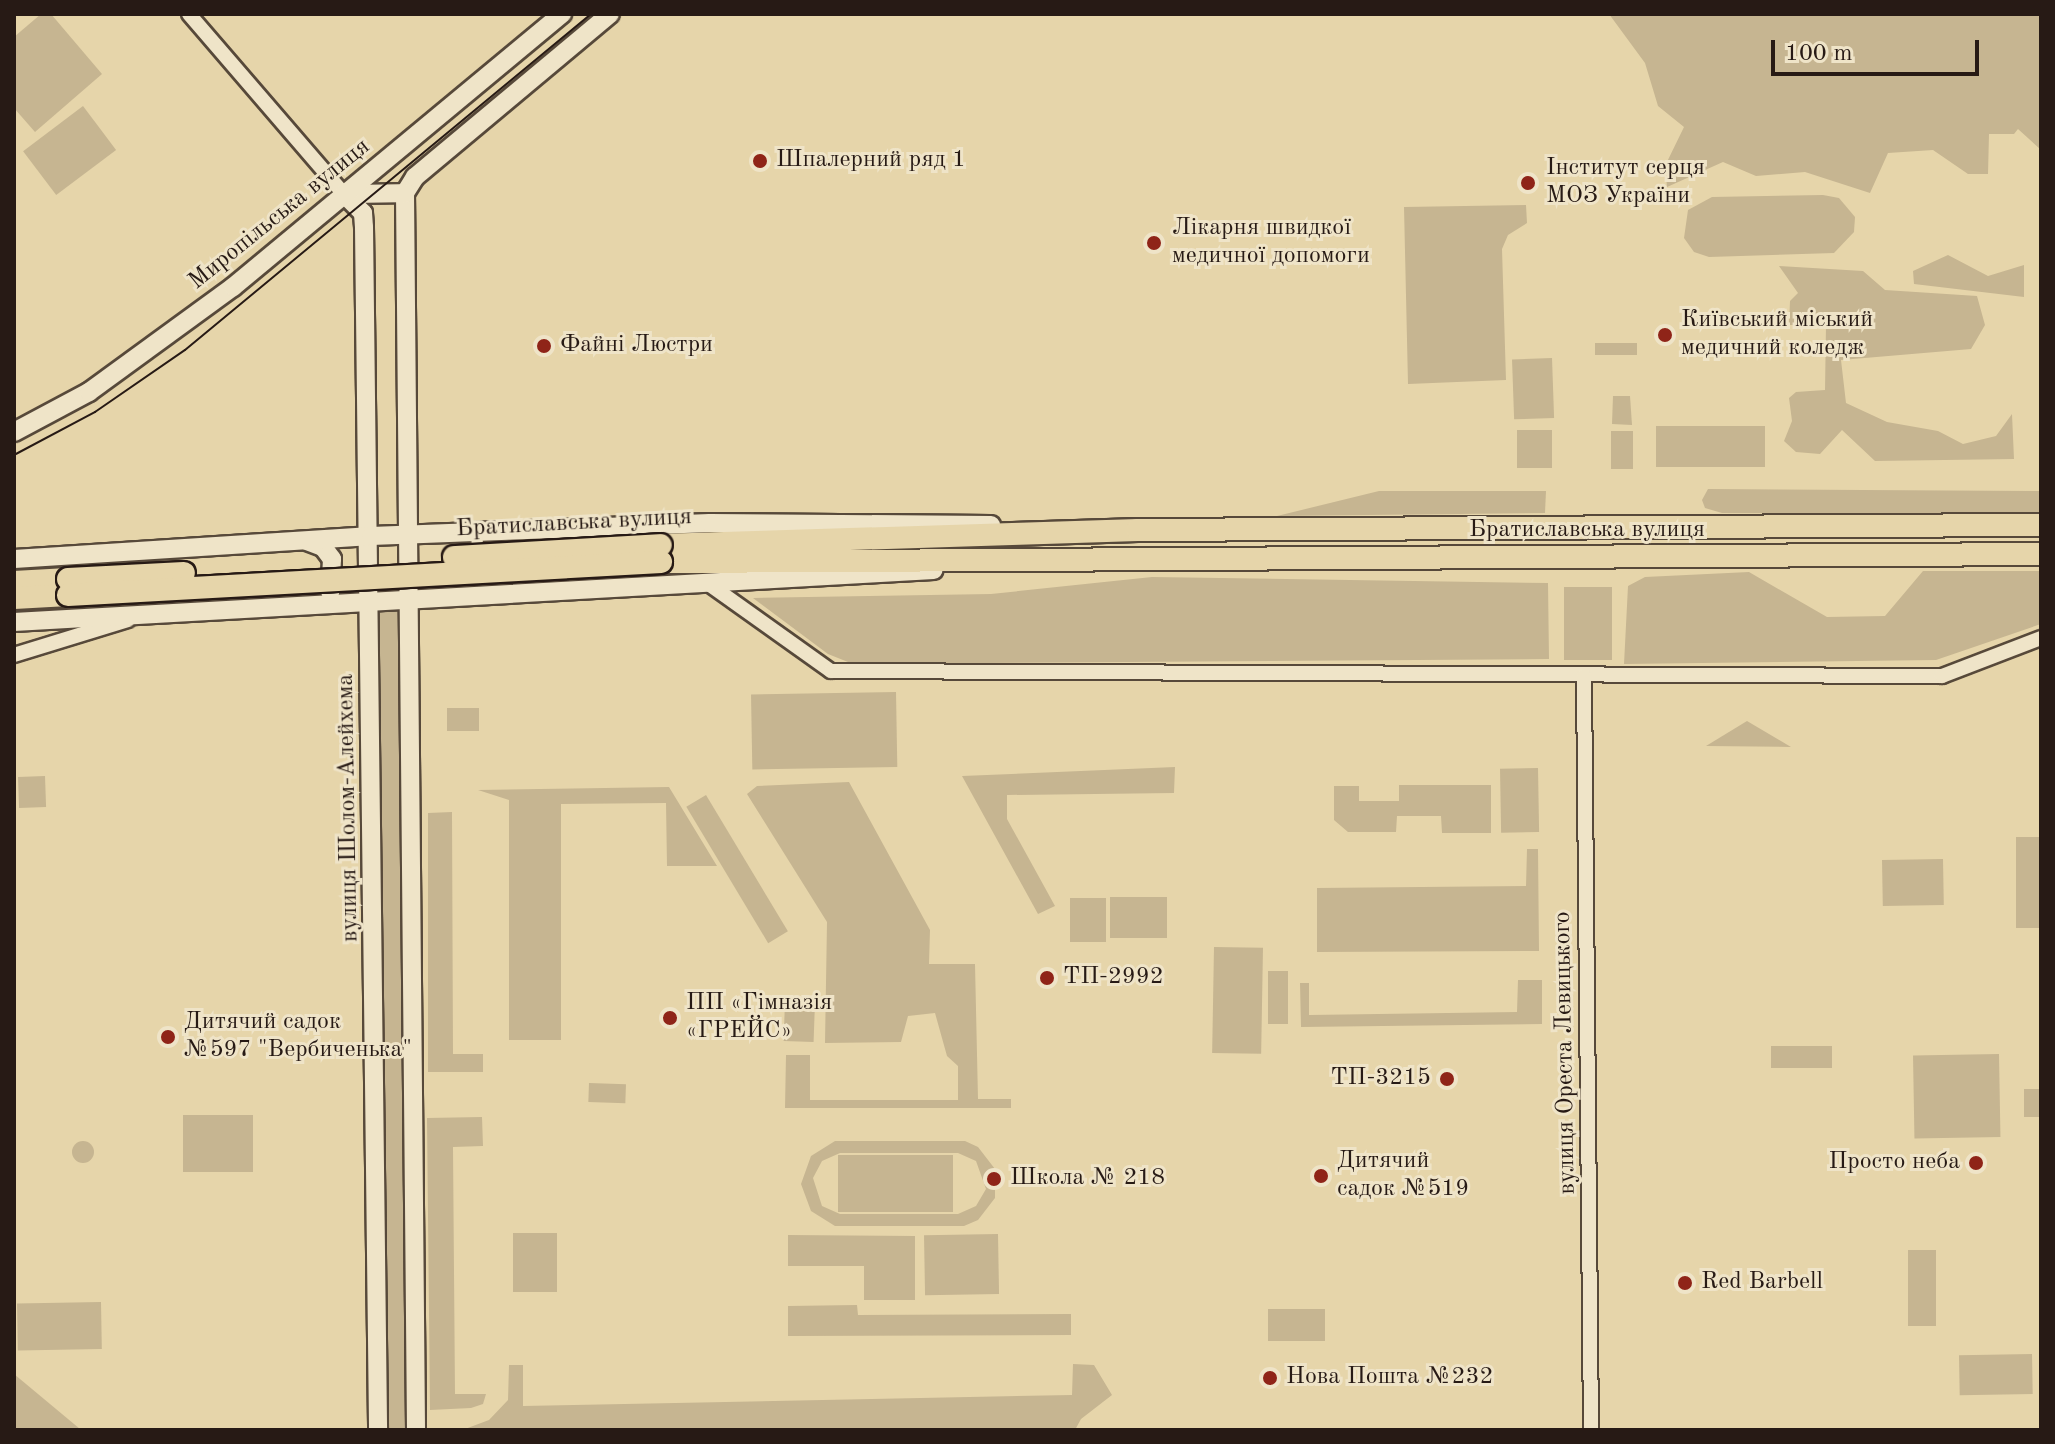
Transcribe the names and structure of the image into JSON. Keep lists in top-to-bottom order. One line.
{"streets":{"main road":["Братиславська вулиця"],"street":["Миропільська вулиця","вулиця Шолом-Алейхема","вулиця Ореста Левицького"]},"crossings":[["Миропільська вулиця","вулиця Шолом-Алейхема"],["Братиславська вулиця","вулиця Шолом-Алейхема"]],"places":["Шпалерний ряд 1","Інститут серця МОЗ України","Лікарня швидкої медичної допомоги","Київський міський медичний коледж","Файні Люстри","ТП-2992","ПП «Гімназія «ГРЕЙС»","Дитячий садок №597 \"Вербиченька\"","ТП-3215","Просто неба","Дитячий садок №519","Школа № 218","Red Barbell","Нова Пошта №232"],"scale_bar":"100 m"}
